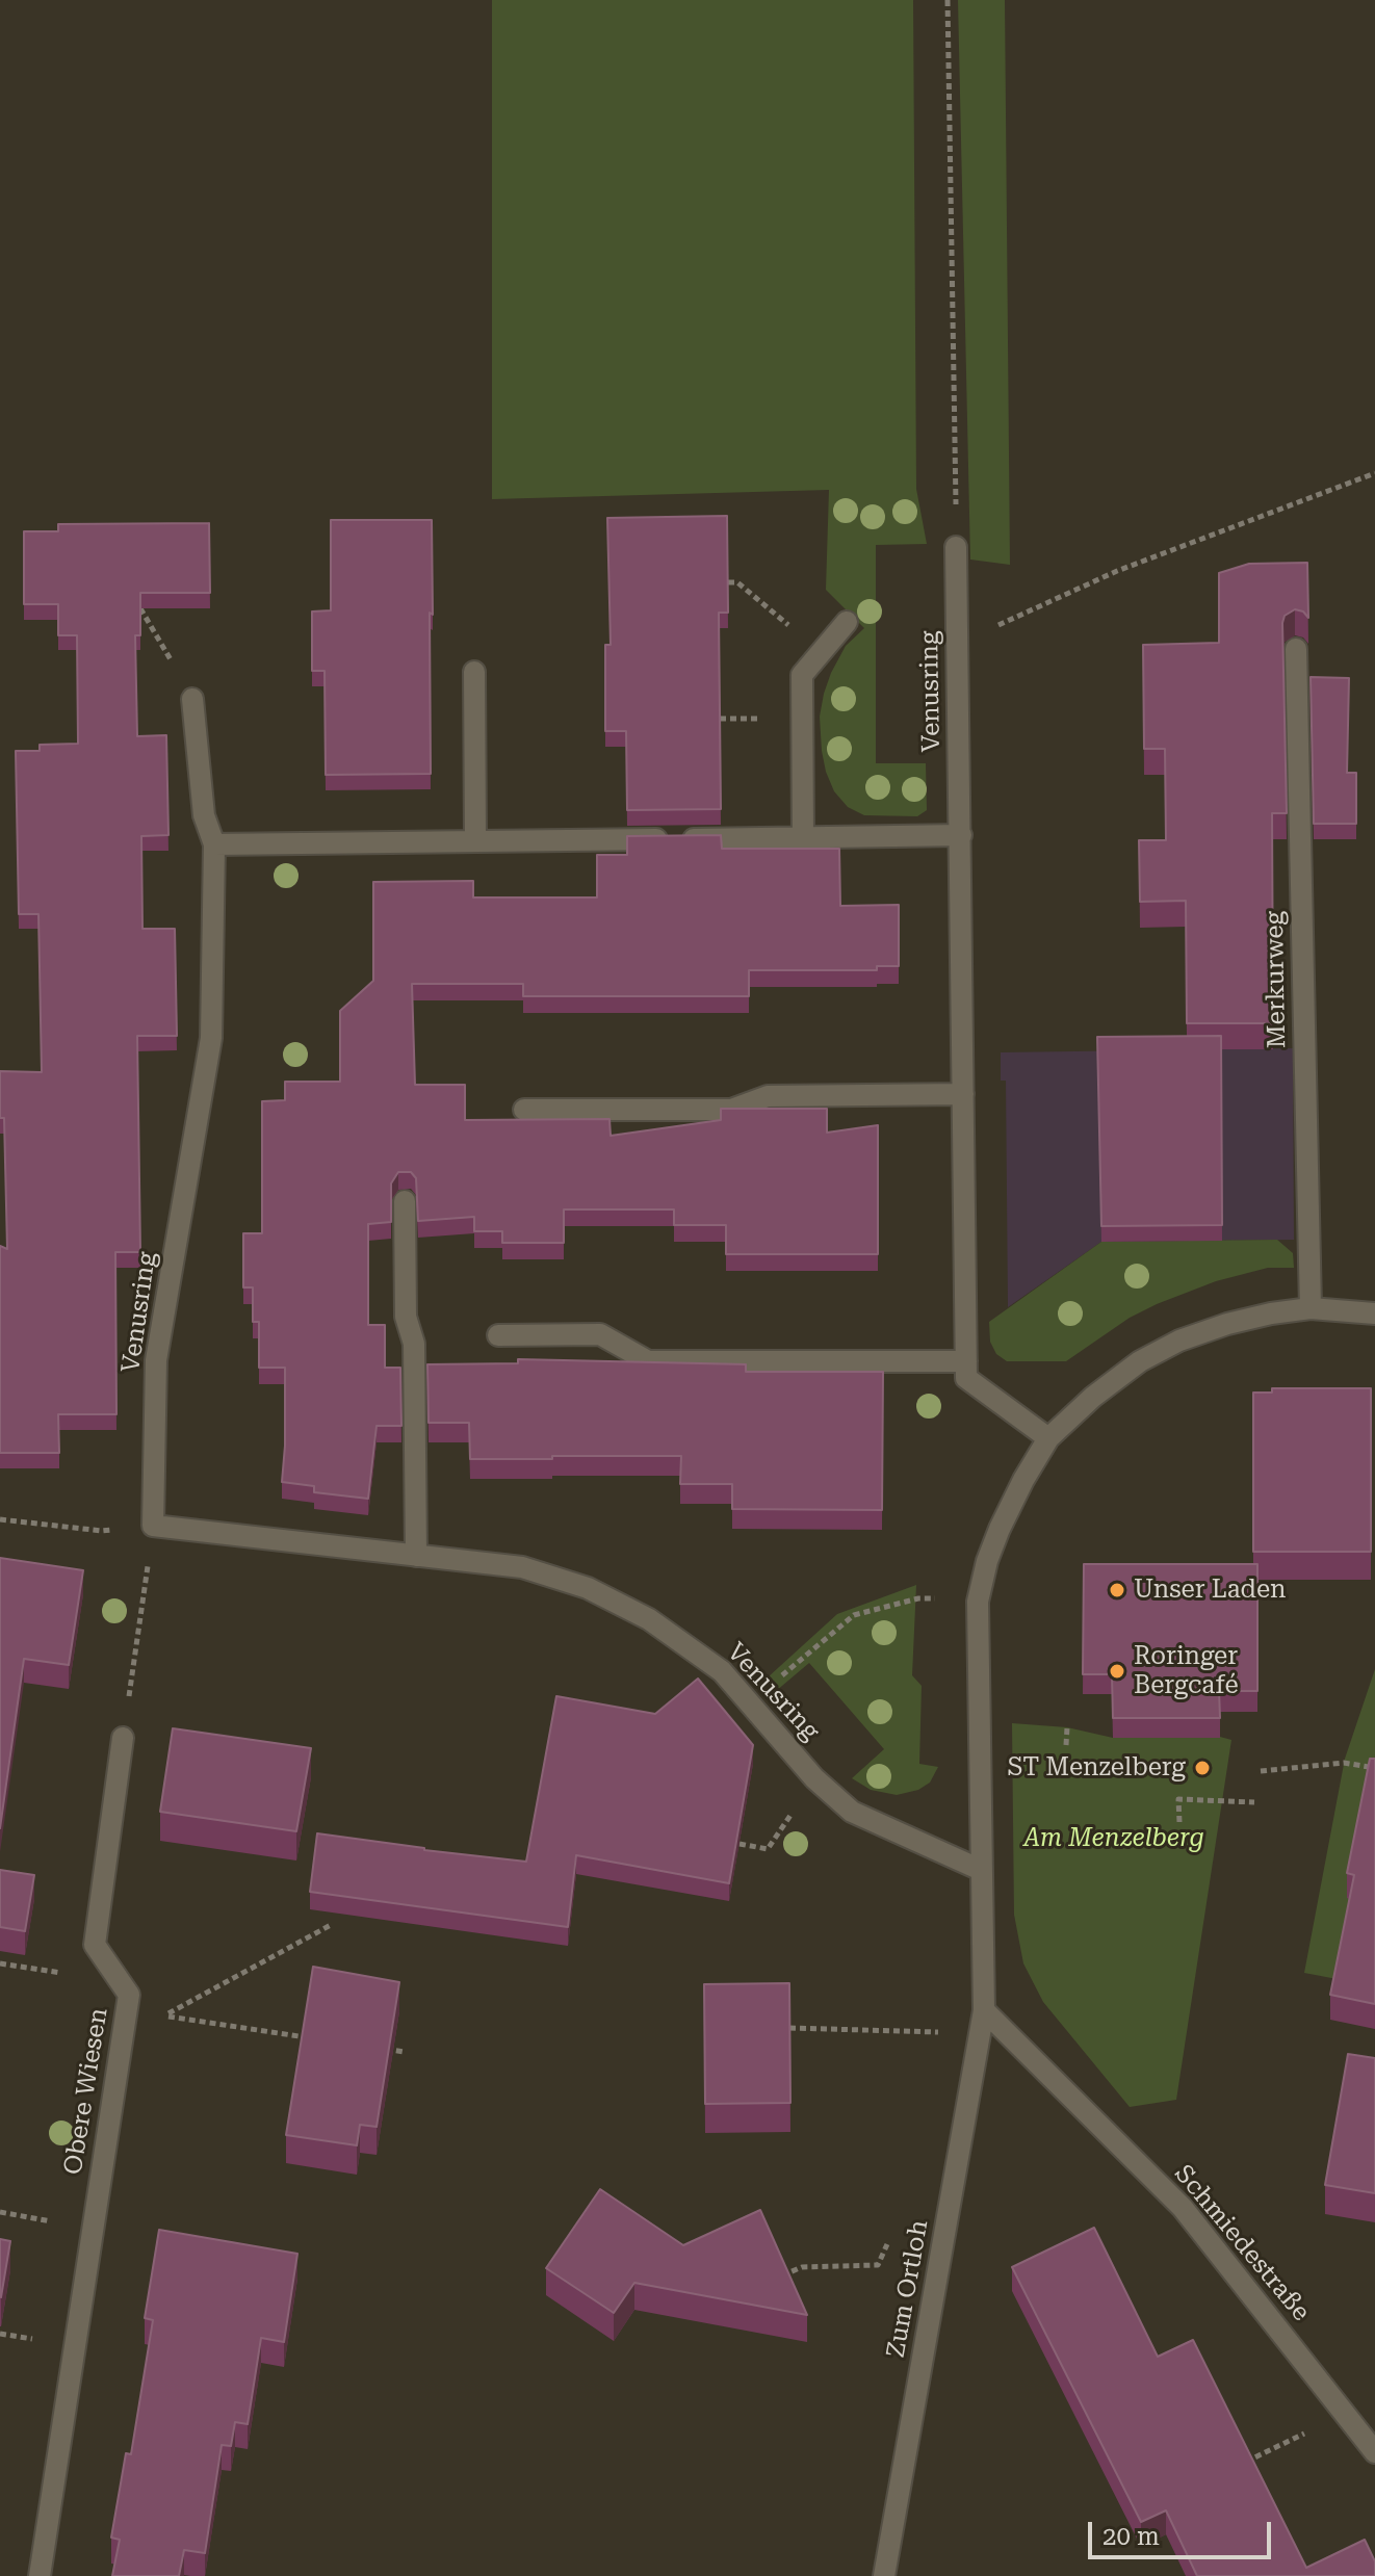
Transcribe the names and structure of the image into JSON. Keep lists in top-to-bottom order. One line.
{"streets":{"street":["Venusring","Merkurweg","Obere Wiesen","Schmiedestraße","Zum Ortloh"]},"crossings":[["Schmiedestraße","Zum Ortloh"]],"parks":["Am Menzelberg"],"places":["Unser Laden","Roringer Bergcafé","ST Menzelberg"],"scale_bar":"20 m"}
